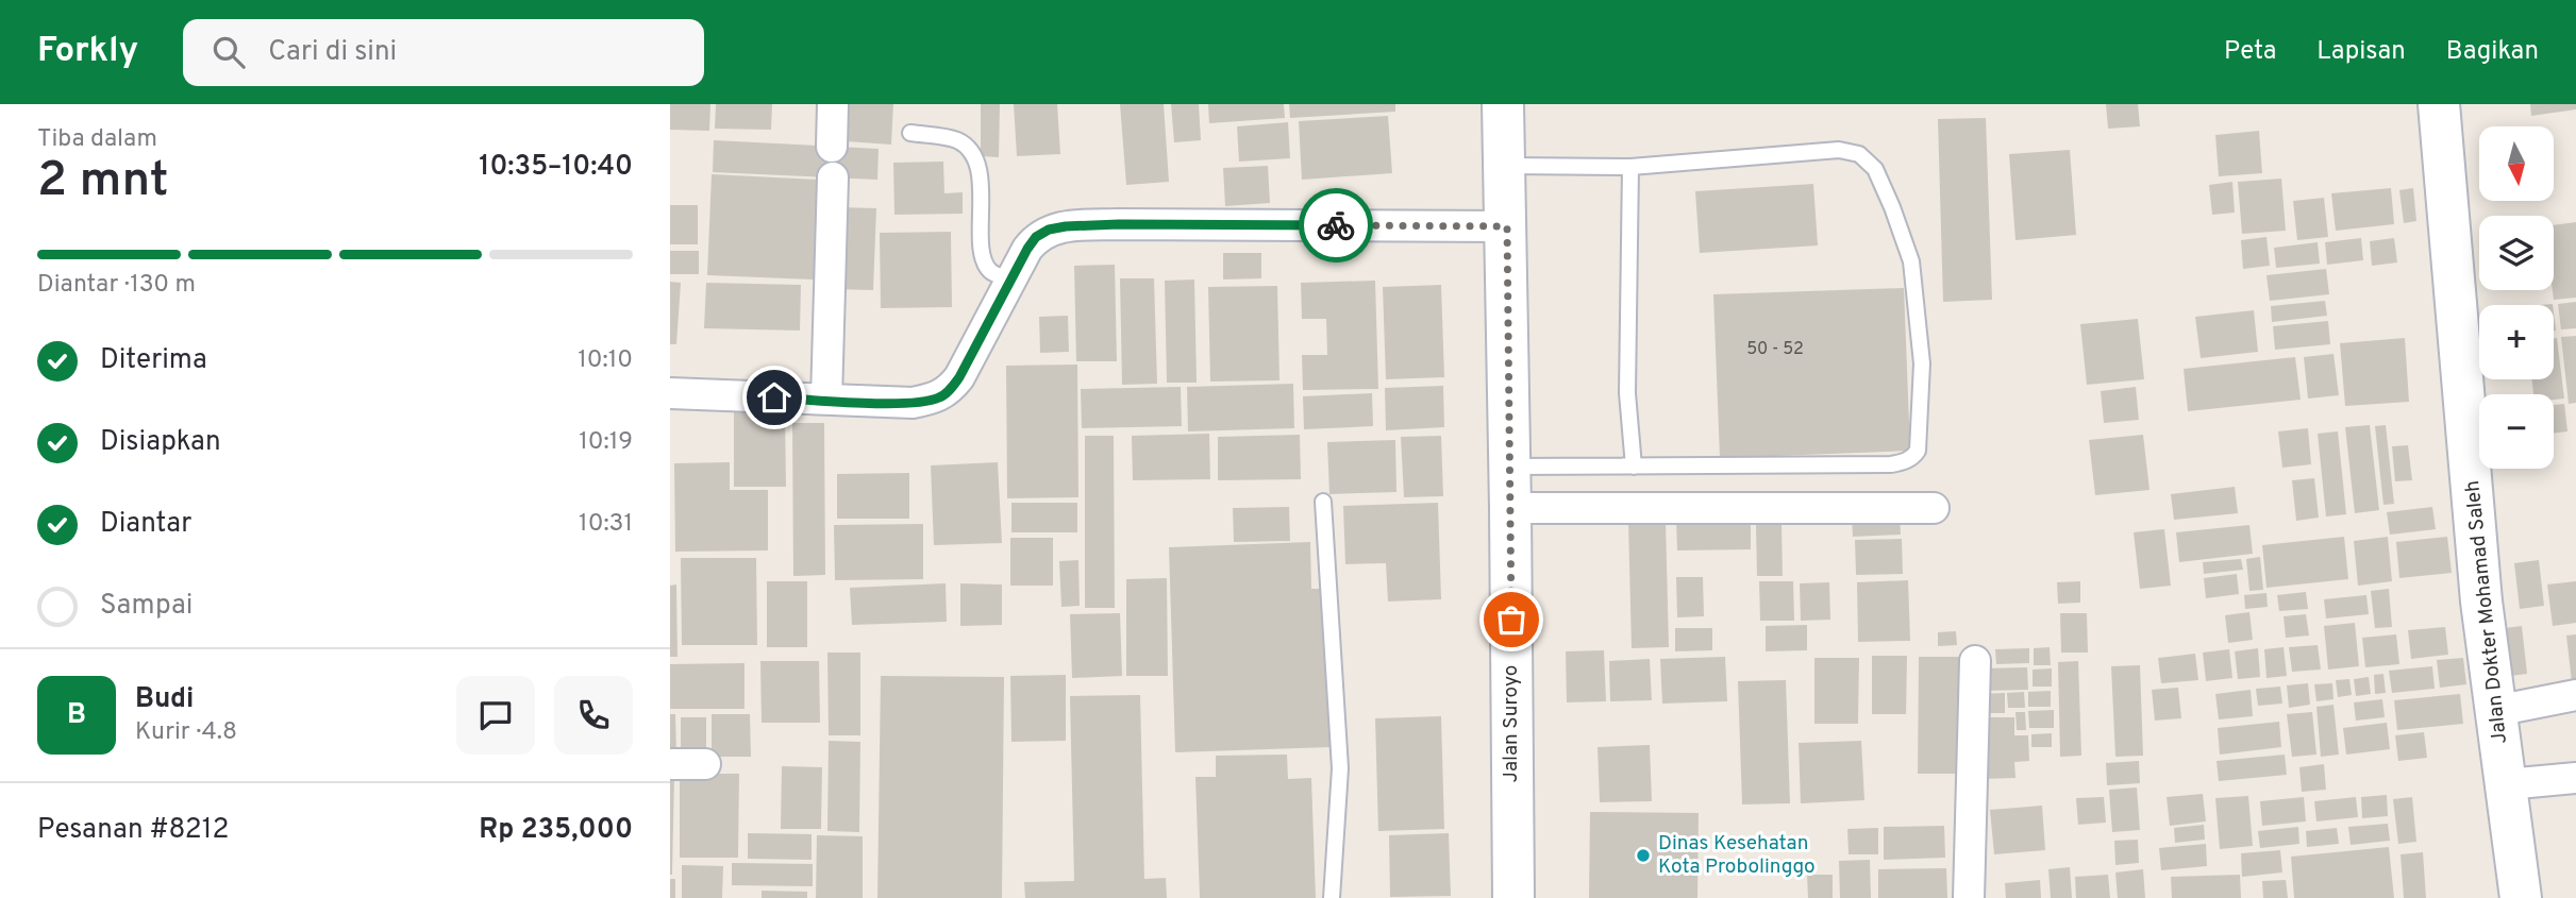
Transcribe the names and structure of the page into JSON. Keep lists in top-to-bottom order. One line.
{"streets":{"main road":["Jalan Dokter Mohamad Saleh","Jalan Suroyo"]},"places":["Dinas Kesehatan Kota Probolinggo"],"house_numbers":["50 - 52"],"north":"bottom","page":{"header":"Forkly","search":"Cari di sini","nav":["Peta","Lapisan","Bagikan"],"heading":["2 mnt","Tiba dalam","10:35–10:40"],"panel":["Budi","Kurir · 4.8","Pesanan #8212","Rp 235,000"],"map_buttons":["+","−"],"bar":"Diantar · 130 m","list":[["Diterima","10:10"],["Disiapkan","10:19"],["Diantar","10:31"],"Sampai"],"round":"B"}}
